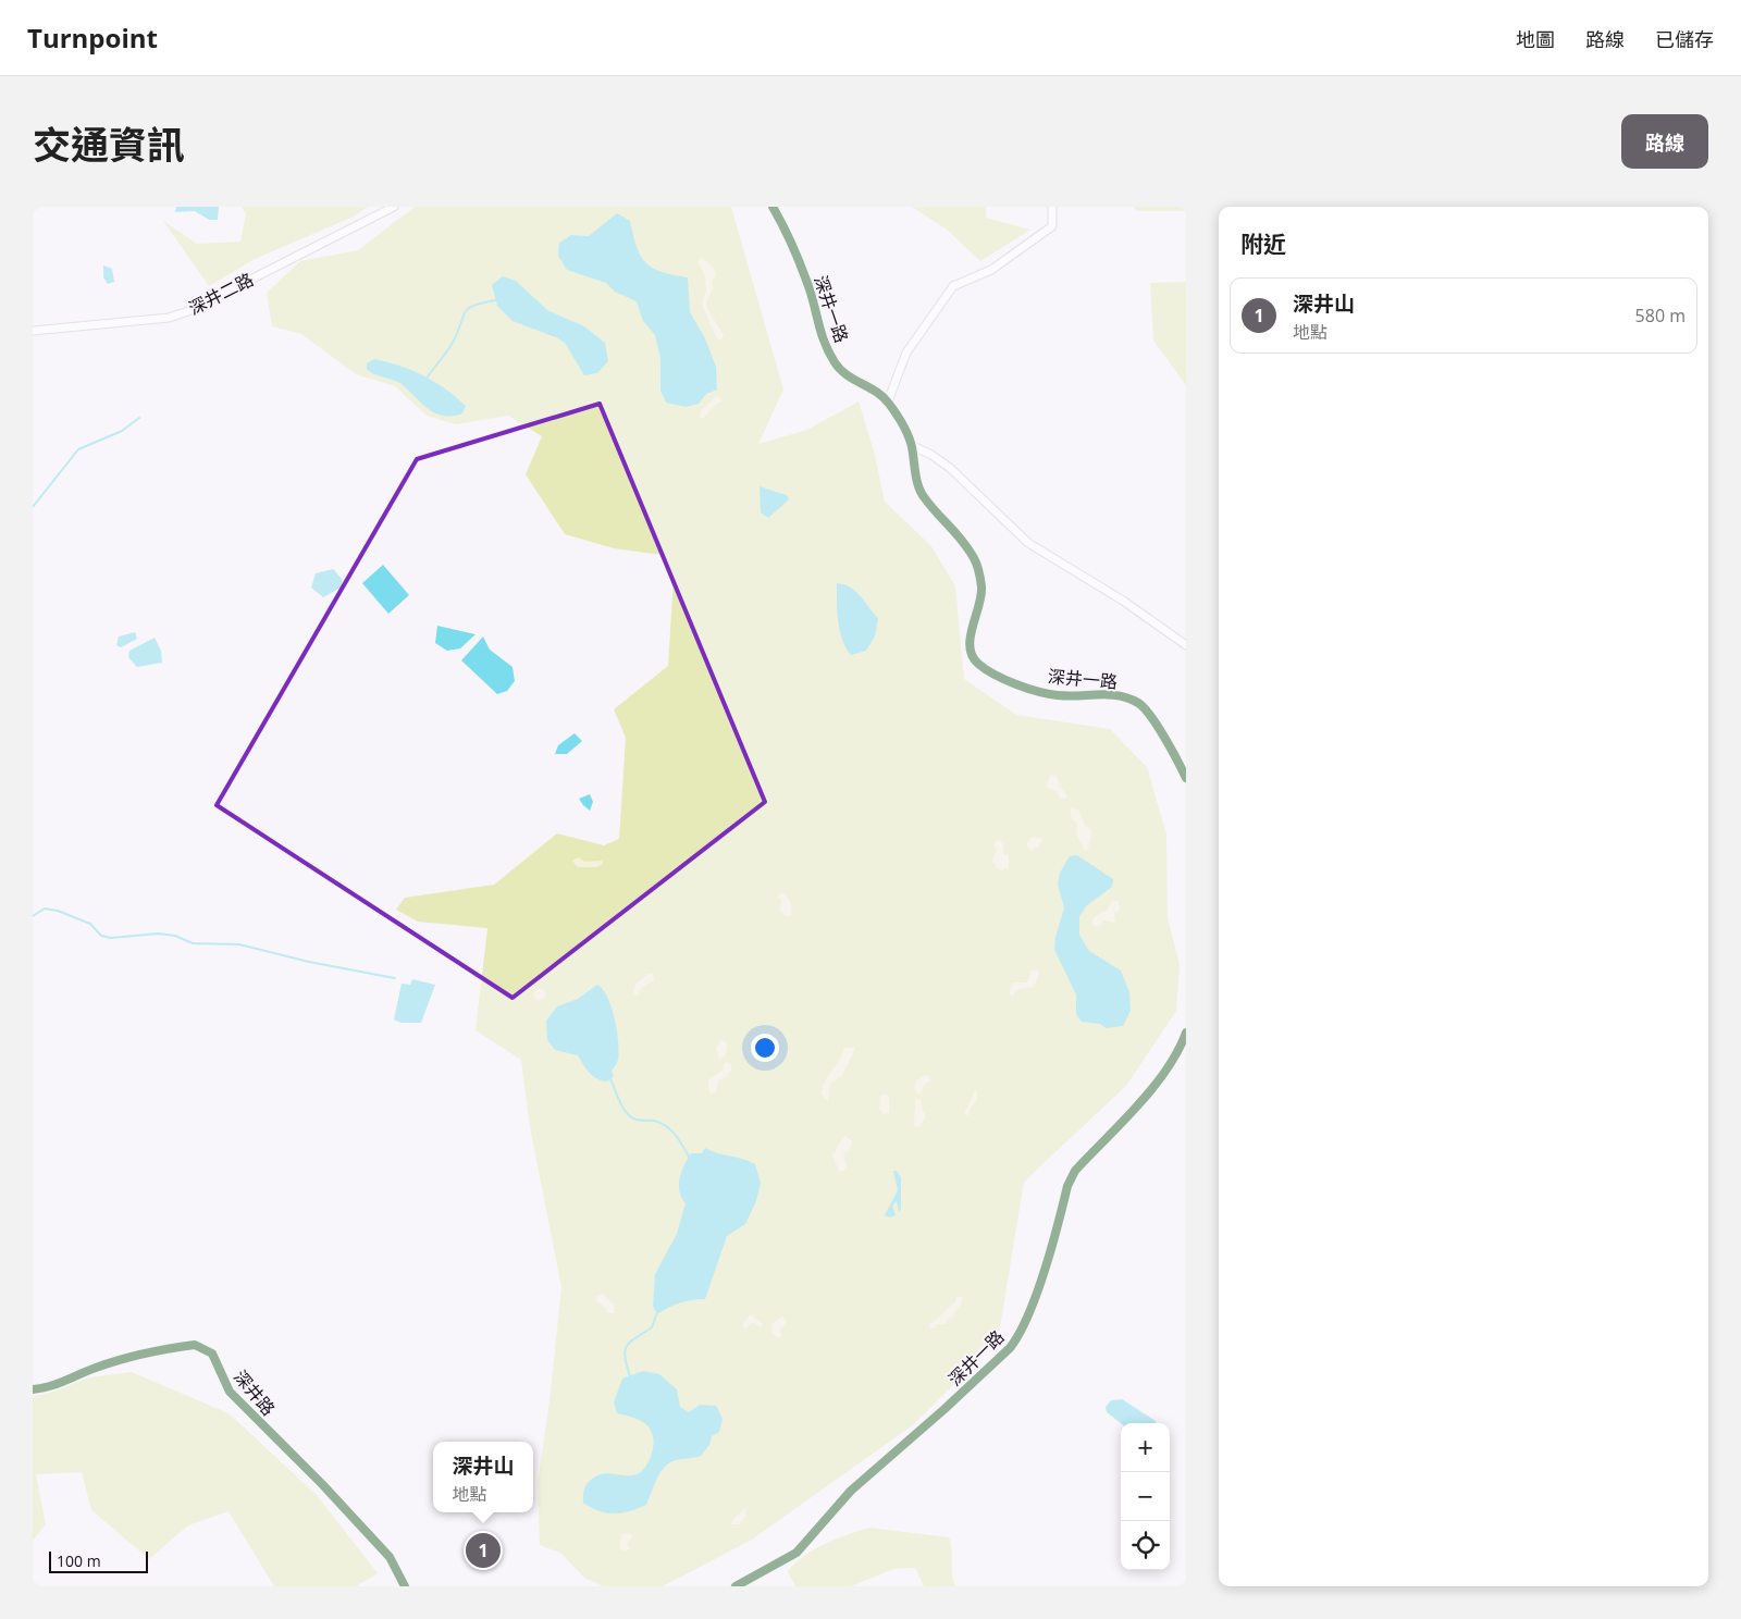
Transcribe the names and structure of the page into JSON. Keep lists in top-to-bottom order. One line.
{"streets":{"street":["深井二路","深井一路","深井路"]},"scale_bar":"100 m","page":{"header":"Turnpoint","nav":["地圖","路線","已儲存"],"title":"交通資訊","buttons":"路線","heading":"附近","list":[{"mark":"1","name":"深井山","note":"地點","value":"580 m"}],"map_buttons":["+","−"],"popup":["深井山","地點"],"pins":"1","scale":"100 m"}}
